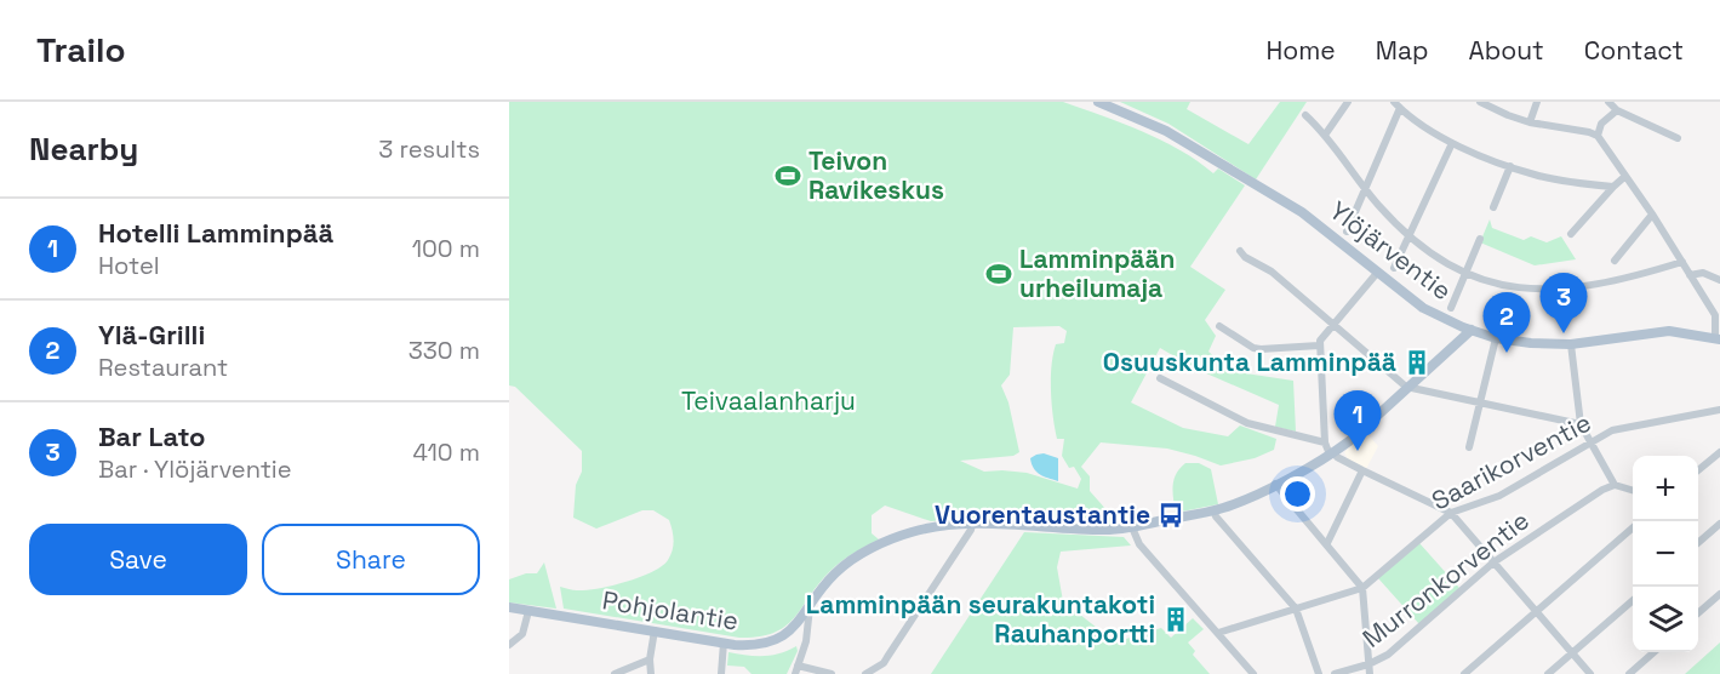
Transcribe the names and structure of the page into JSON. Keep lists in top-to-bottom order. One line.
{"streets":{"main road":["Ylöjärventie","Pohjolantie"],"street":["Saarikorventie","Murronkorventie"]},"parks":["Teivaalanharju"],"places":{"sports":["Teivon Ravikeskus","Lamminpään urheilumaja"],"building":["Osuuskunta Lamminpää","Lamminpään seurakuntakoti Rauhanportti"],"bus stop":["Vuorentaustantie"]},"page":{"header":"Trailo","nav":["Home","Map","About","Contact"],"heading":["Nearby","3 results"],"list":[{"mark":"1","name":"Hotelli Lamminpää","note":"Hotel","value":"100 m"},{"mark":"2","name":"Ylä-Grilli","note":"Restaurant","value":"330 m"},{"mark":"3","name":"Bar Lato","note":"Bar · Ylöjärventie","value":"410 m"}],"pins":["3","2","1"],"map_buttons":["+","−"],"buttons":["Save","Share"]}}
